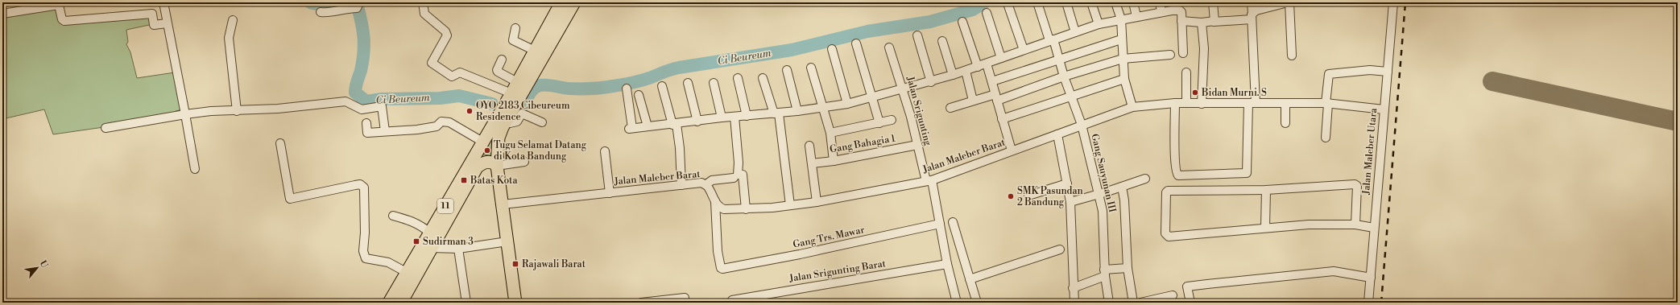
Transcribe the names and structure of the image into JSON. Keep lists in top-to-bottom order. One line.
{"streets":{"highway":["11"],"street":["Jalan Srigunting","Gang Bahagia 1","Jalan Maleber Utara","Jalan Maleber Barat","Gang Sauyunan III","Gang Trs. Mawar","Jalan Srigunting Barat"]},"crossings":[["Jalan Srigunting","Gang Bahagia 1"],["Jalan Srigunting","Jalan Maleber Barat"],["Jalan Srigunting","Gang Trs. Mawar"],["Jalan Srigunting","Jalan Srigunting Barat"],["Jalan Maleber Utara","Jalan Maleber Barat"],["Jalan Maleber Barat","Gang Sauyunan III"],["Jalan Maleber Barat","11"],["Jalan Maleber Barat","Gang Trs. Mawar"]],"water":["Ci Beureum"],"places":{"other":["Bidan Murni. S","OYO 2183 Cibeureum Residence","Tugu Selamat Datang di Kota Bandung","SMK Pasundan 2 Bandung"],"transit":["Batas Kota","Sudirman 3","Rajawali Barat"]},"north":"top right"}
